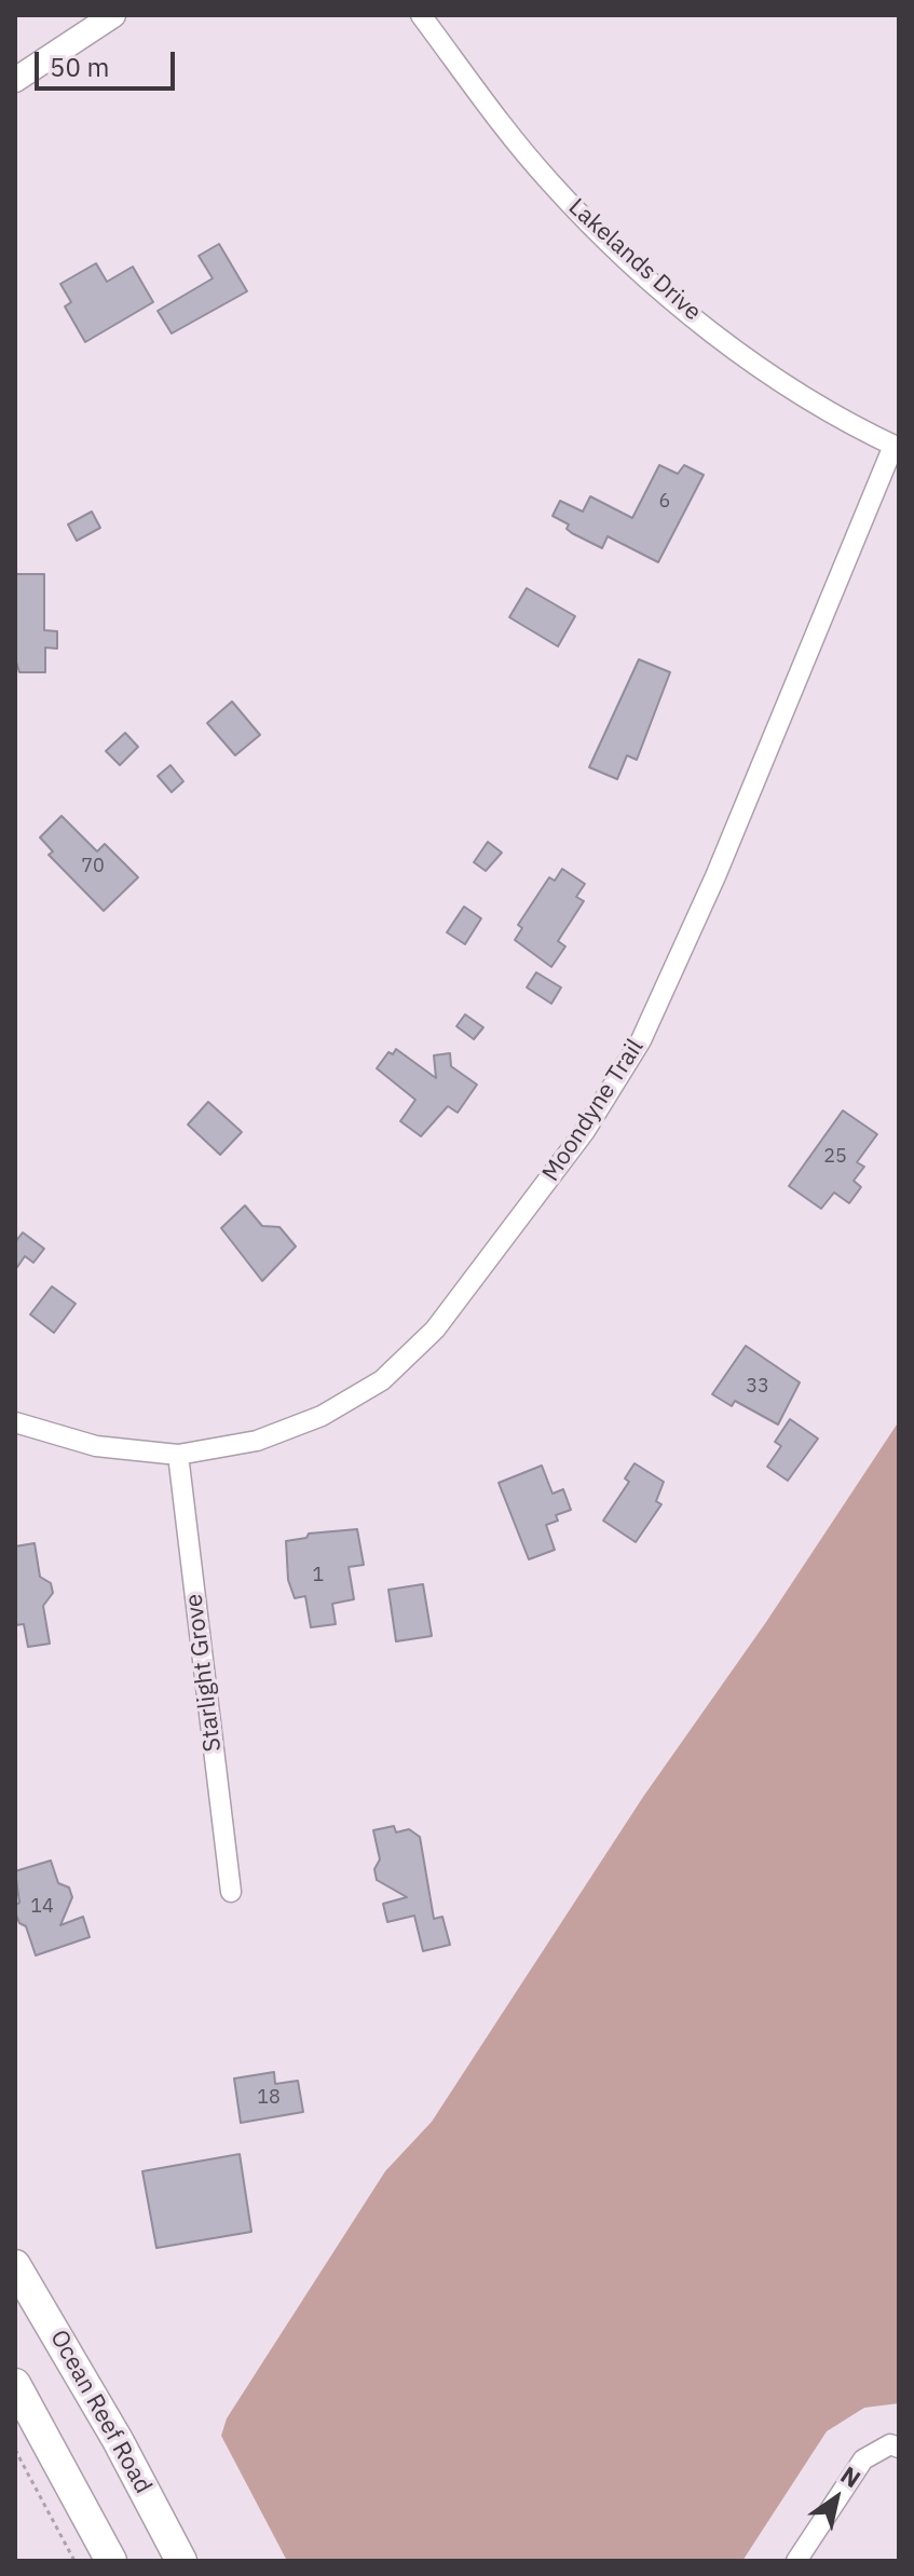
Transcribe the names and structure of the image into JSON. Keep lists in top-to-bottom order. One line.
{"streets":{"main road":["Ocean Reef Road"],"street":["Lakelands Drive","Moondyne Trail","Starlight Grove"]},"crossings":[["Lakelands Drive","Moondyne Trail"],["Moondyne Trail","Starlight Grove"]],"house_numbers":["6","70","25","33","1","14","18"],"scale_bar":"50 m","north":"top right"}
